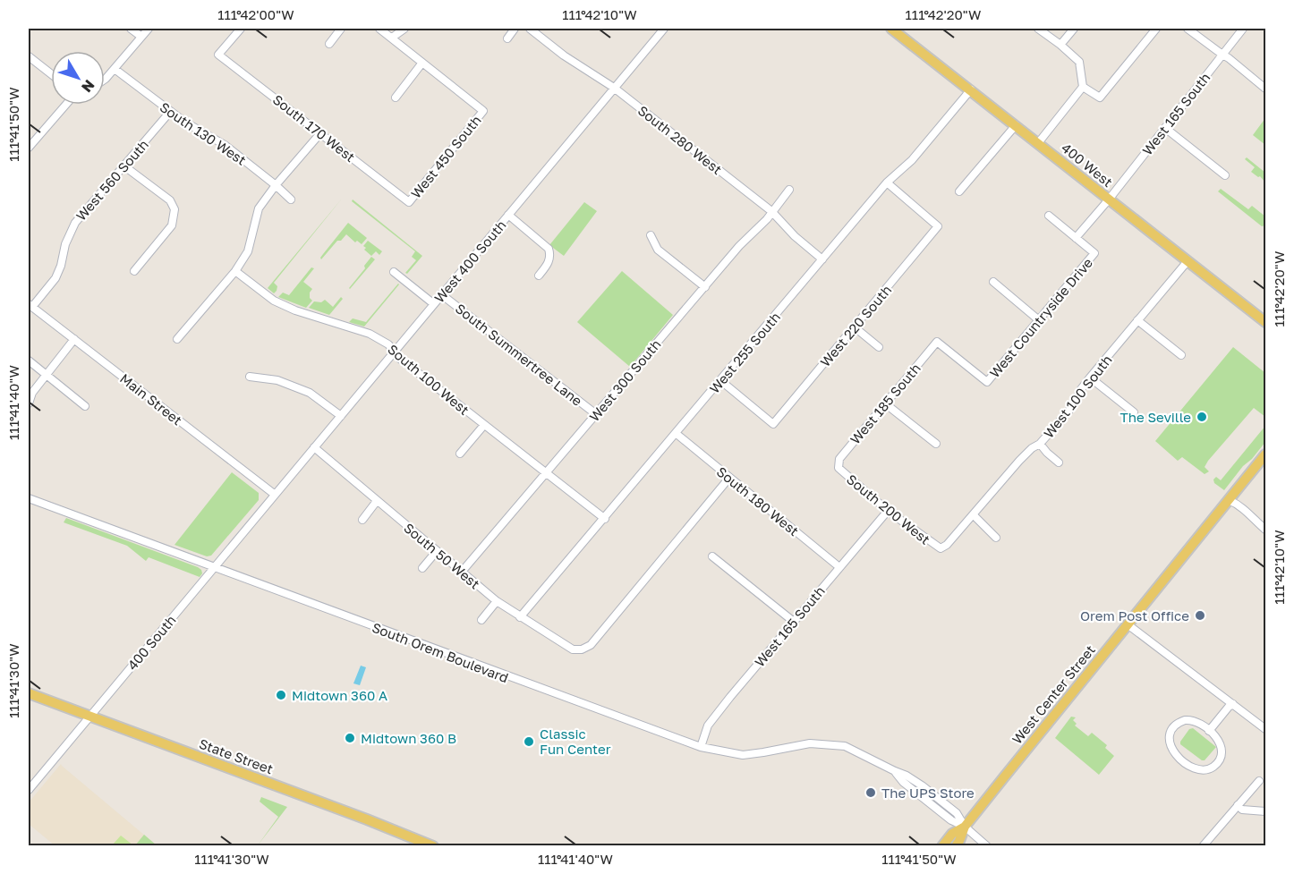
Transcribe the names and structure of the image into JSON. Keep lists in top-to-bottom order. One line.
{"streets":{"main road":["400 West","West Center Street","State Street"],"street":["West 165 South","South 170 West","South 130 West","South 280 West","West 450 South","West 560 South","West 400 South","West Countryside Drive","West 220 South","West 255 South","South Summertree Lane","South 100 West","West 300 South","West 100 South","Main Street","West 185 South","South 180 West","South 200 West","South 50 West","400 South","South Orem Boulevard"]},"crossings":[["West 165 South","400 West"],["West 165 South","West Countryside Drive"],["West 165 South","South 180 West"],["West 165 South","South 200 West"],["West 165 South","South Orem Boulevard"],["South 170 West","West 450 South"],["South 130 West","West 560 South"],["South 280 West","West 400 South"],["South 280 West","West 255 South"],["South 280 West","West 300 South"],["400 West","West Countryside Drive"],["400 West","West 255 South"],["400 West","West 100 South"],["West 560 South","Main Street"],["West 400 South","South Summertree Lane"],["West 400 South","South 100 West"],["West 400 South","Main Street"],["West 400 South","South 50 West"],["West 400 South","400 South"],["West Countryside Drive","West 185 South"],["West 220 South","West 255 South"],["West 255 South","South 100 West"],["West 255 South","South 180 West"],["West 255 South","South 50 West"],["South Summertree Lane","West 300 South"],["South 100 West","West 300 South"],["West 300 South","South 50 West"],["West 100 South","South 200 West"],["Main Street","400 South"],["West 185 South","South 200 West"],["South 180 West","South 50 West"],["400 South","South Orem Boulevard"],["400 South","State Street"],["South Orem Boulevard","West Center Street"]],"places":["The Seville","Orem Post Office","Midtown 360 A","Midtown 360 B","Classic Fun Center","The UPS Store"],"north":"bottom right","coordinates":["111°42'00\"W","111°42'10\"W","111°42'20\"W","111°41'50\"W","111°41'40\"W","111°41'30\"W"]}
